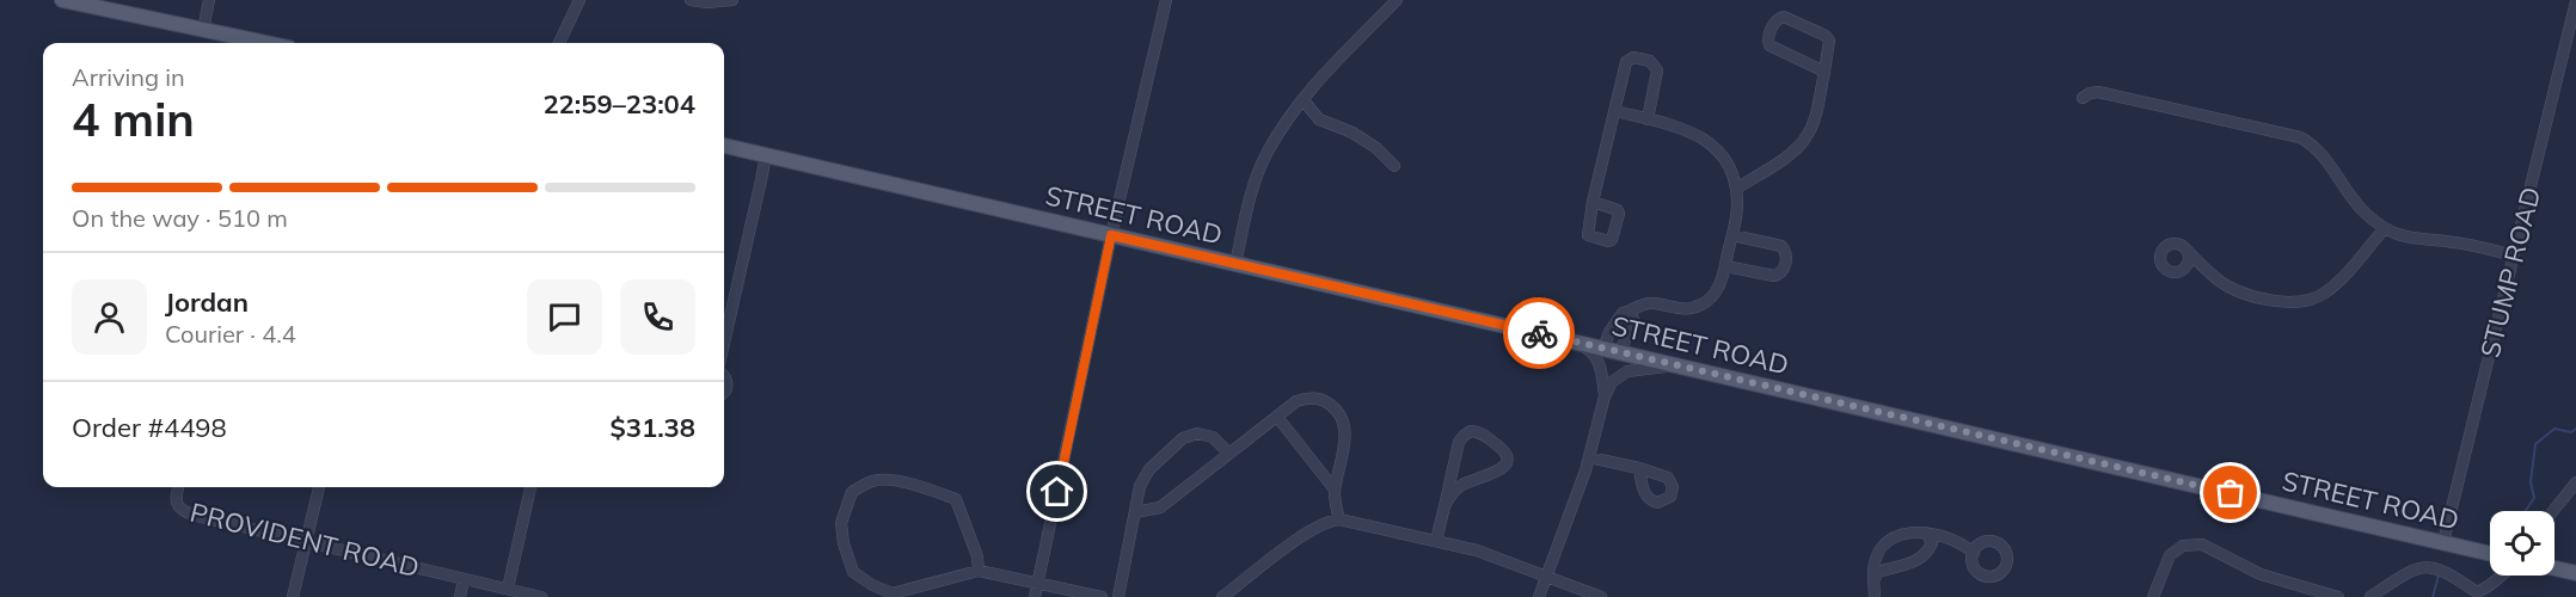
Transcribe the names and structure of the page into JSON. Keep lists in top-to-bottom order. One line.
{"streets":{"main road":["STREET ROAD"],"street":["STUMP ROAD","PROVIDENT ROAD"]},"crossings":[["STREET ROAD","STUMP ROAD"]],"page":{"heading":["4 min","Arriving in","22:59–23:04"],"panel":["Jordan","Courier · 4.4","Order #4498","$31.38"],"bar":"On the way · 510 m"}}
